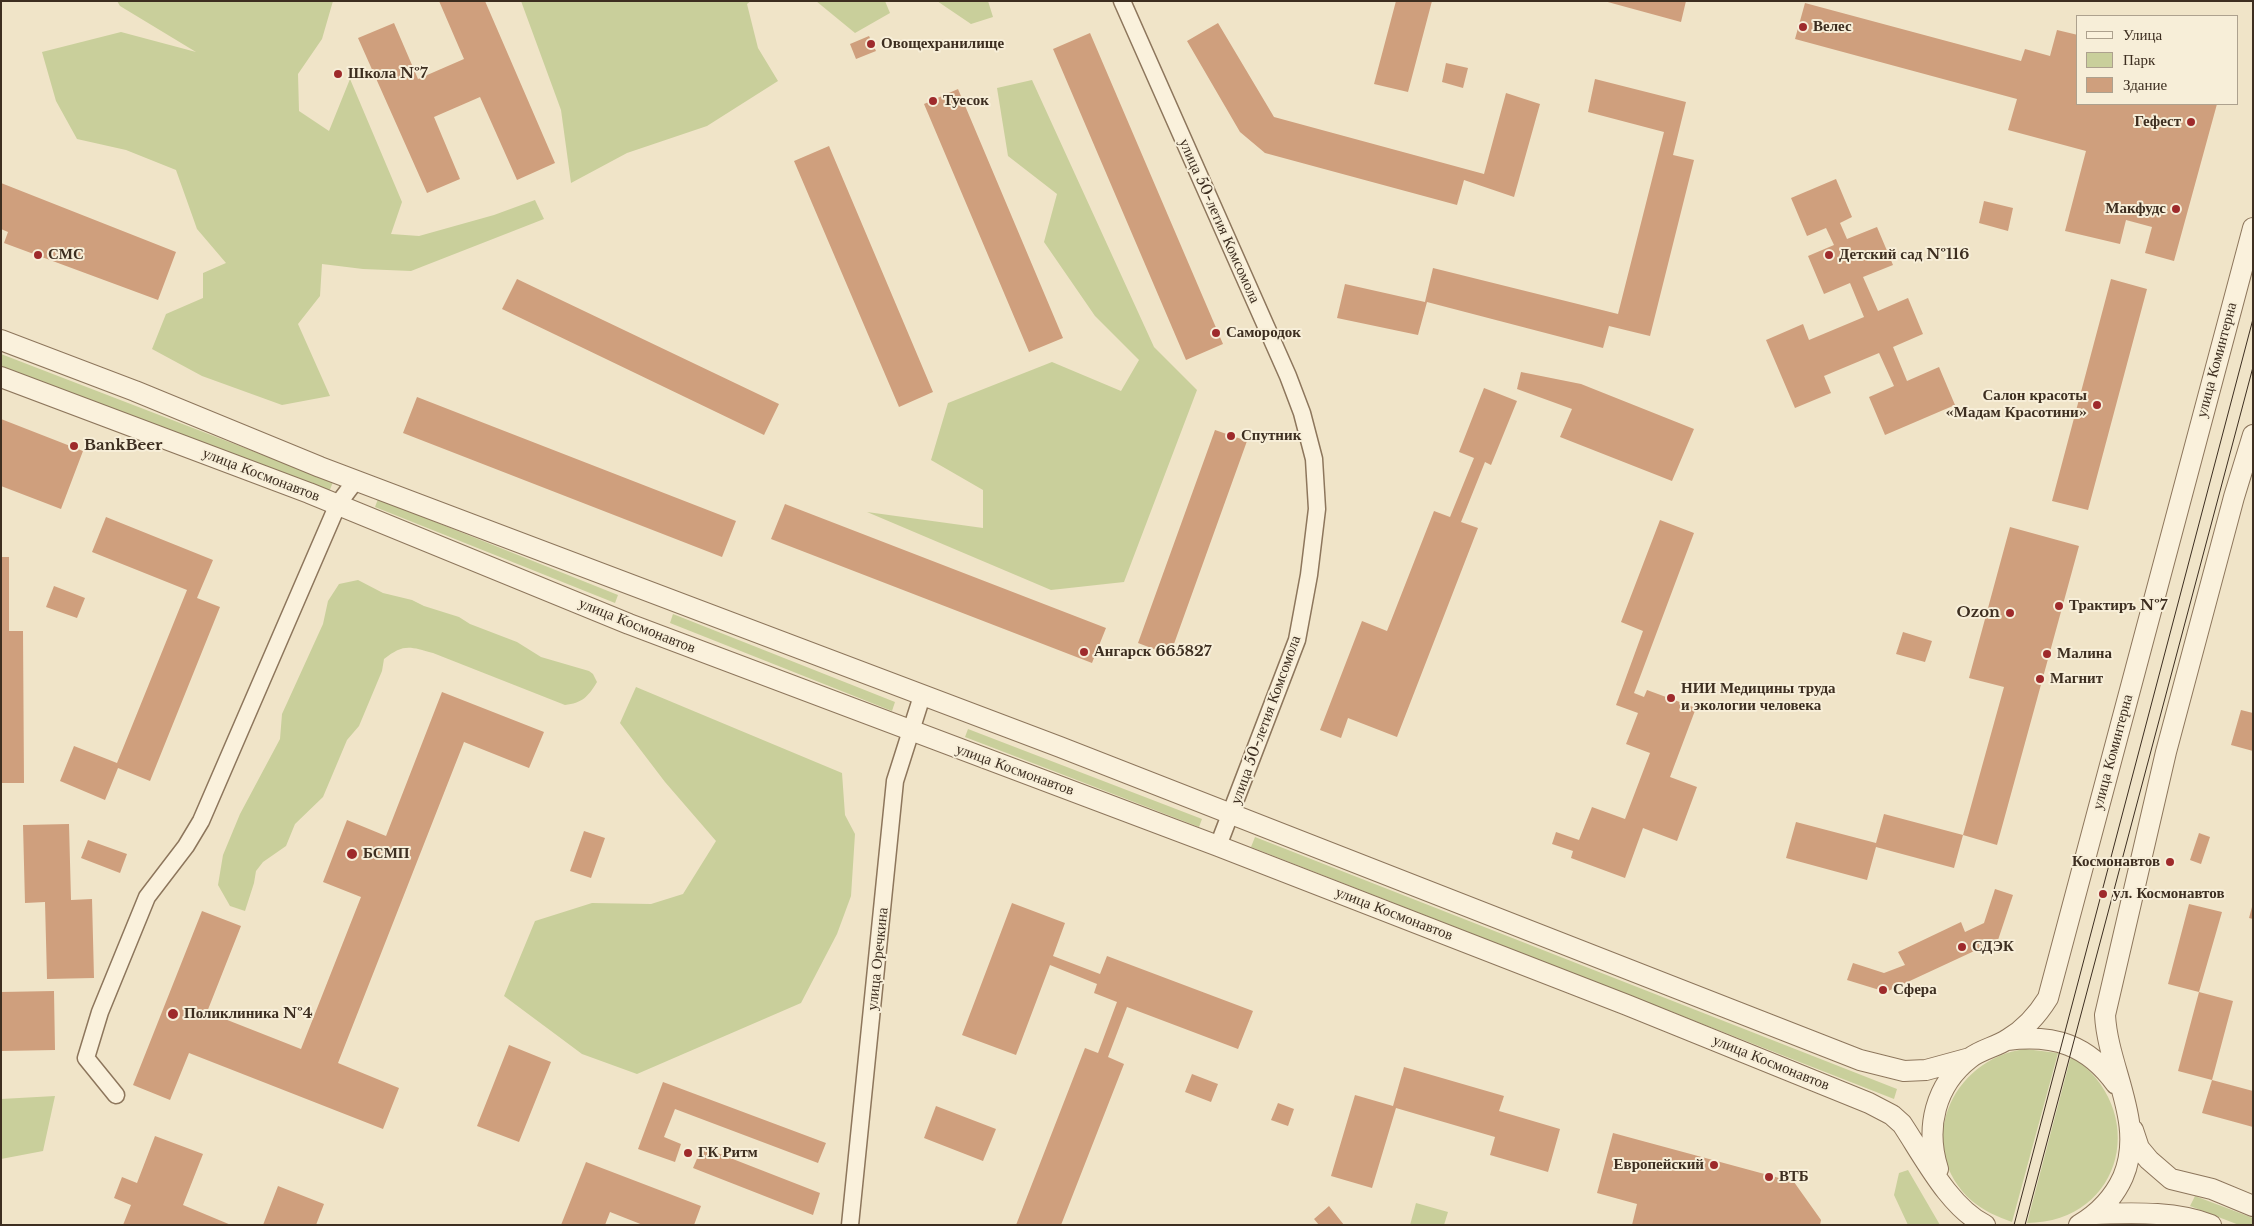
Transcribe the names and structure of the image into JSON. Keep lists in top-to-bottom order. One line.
{"streets":{"street":["улица 50-летия Комсомола","улица Коминтерна","улица Космонавтов","улица Оречкина"]},"crossings":[["улица 50-летия Комсомола","улица Космонавтов"],["улица Коминтерна","улица Космонавтов"],["улица Космонавтов","улица Оречкина"]],"places":["Велес","Овощехранилище","Школа №7","Туесок","Гефест","Макфудс","СМС","Детский сад №116","Самородок","Салон красоты «Мадам Красотини»","Спутник","BankBeer","Трактиръ №7","Ozon","Ангарск 665827","Малина","Магнит","НИИ Медицины труда и экологии человека","БСМП","Космонавтов","ул. Космонавтов","СДЭК","Сфера","Поликлиника №4","ГК Ритм","Европейский","ВТБ"],"legend":["Улица","Парк","Здание"]}
